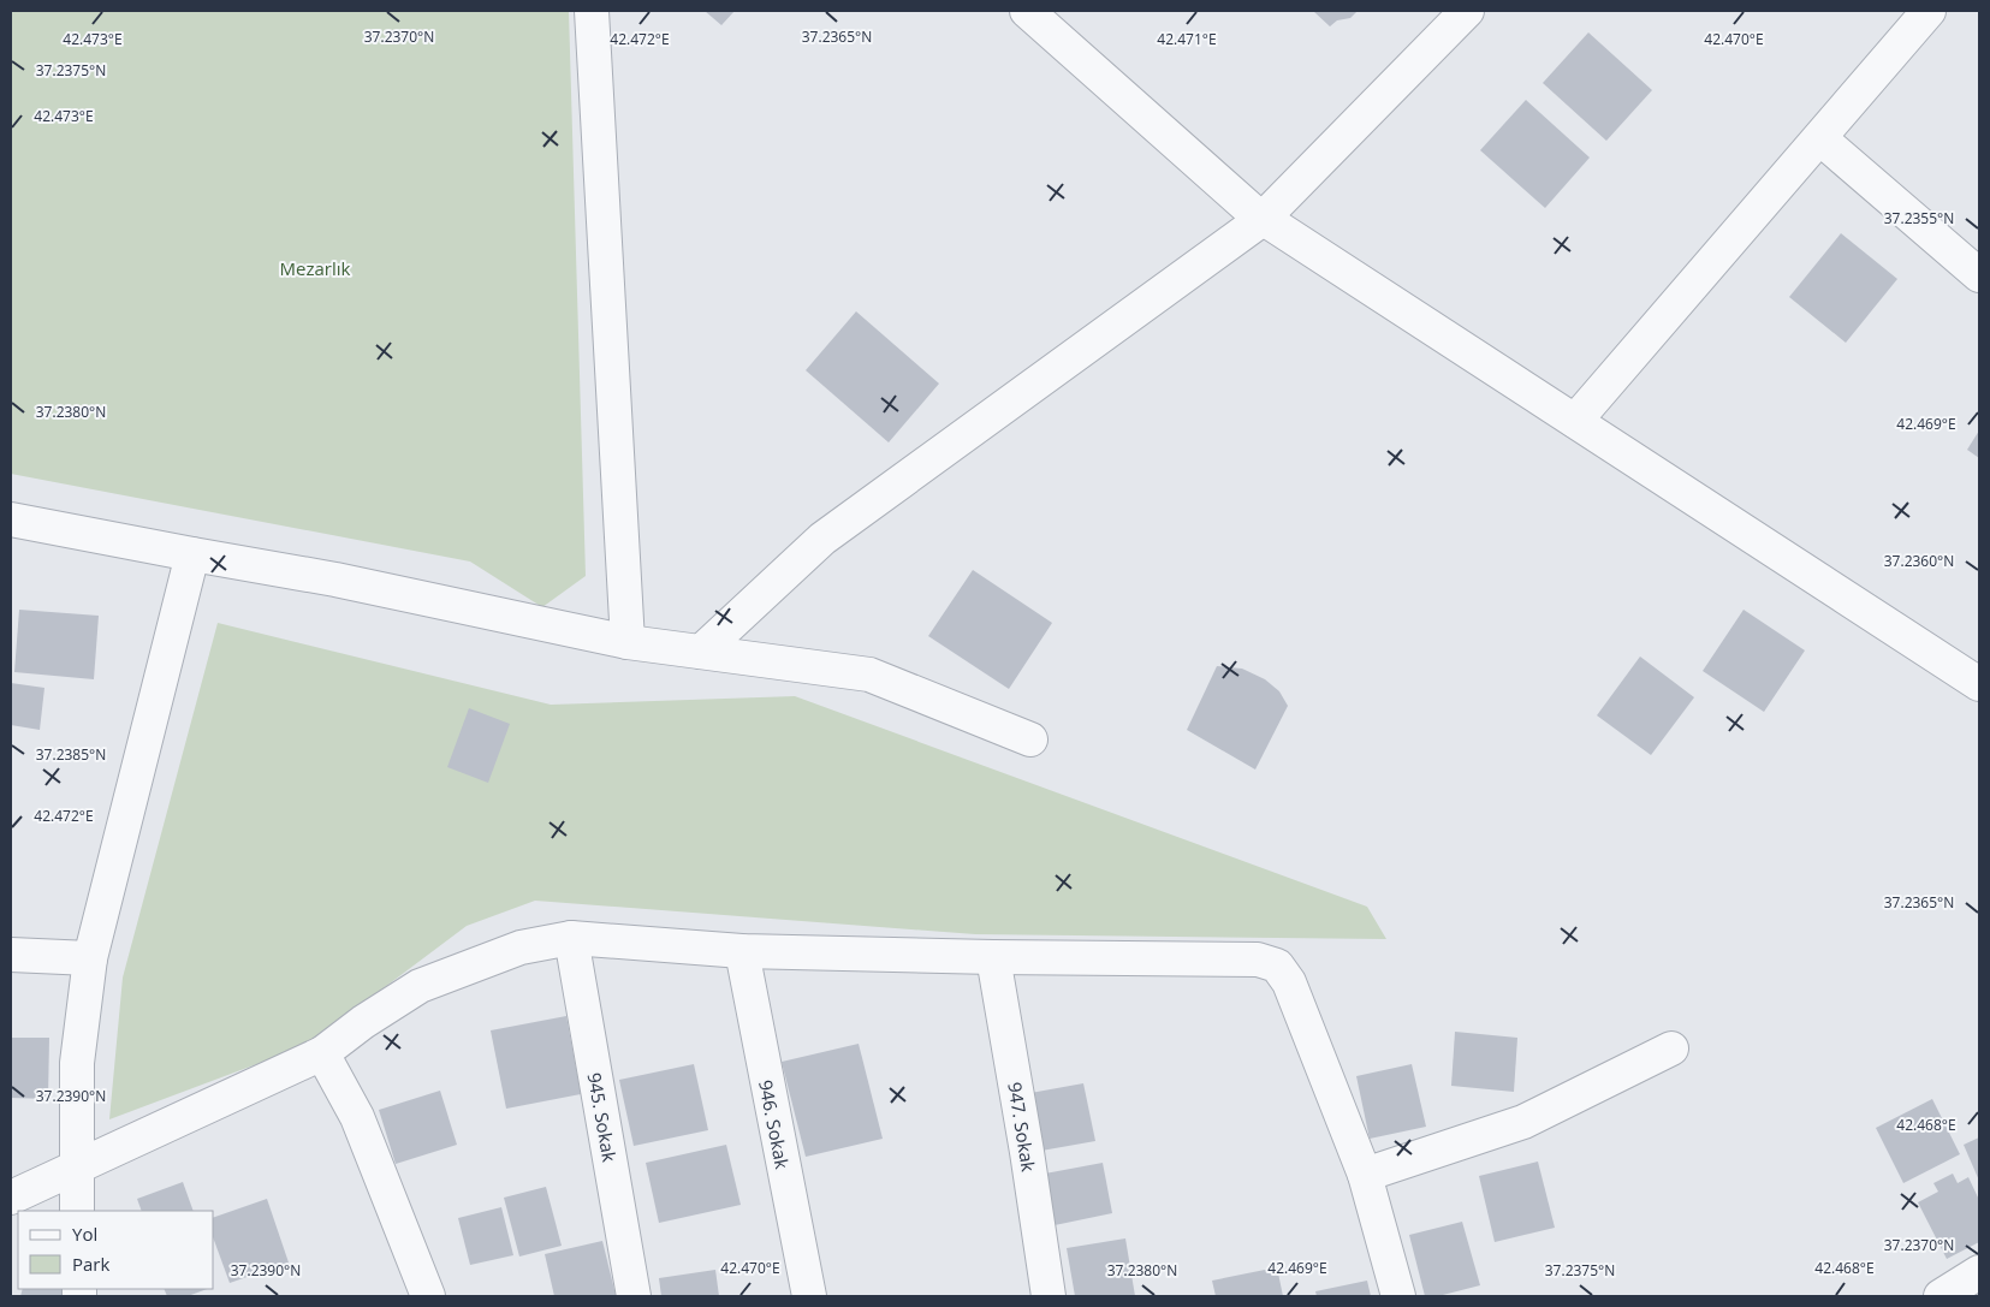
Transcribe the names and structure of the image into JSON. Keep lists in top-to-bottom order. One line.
{"streets":{"street":["945. Sokak","946. Sokak","947. Sokak"]},"parks":["Mezarlık"],"legend":["Yol","Park"],"coordinates":["37.2365°N","37.2370°N","42.473°E","42.472°E","42.471°E","42.470°E","37.2375°N","37.2355°N","37.2380°N","42.469°E","37.2360°N","37.2385°N","37.2390°N","42.468°E"]}
